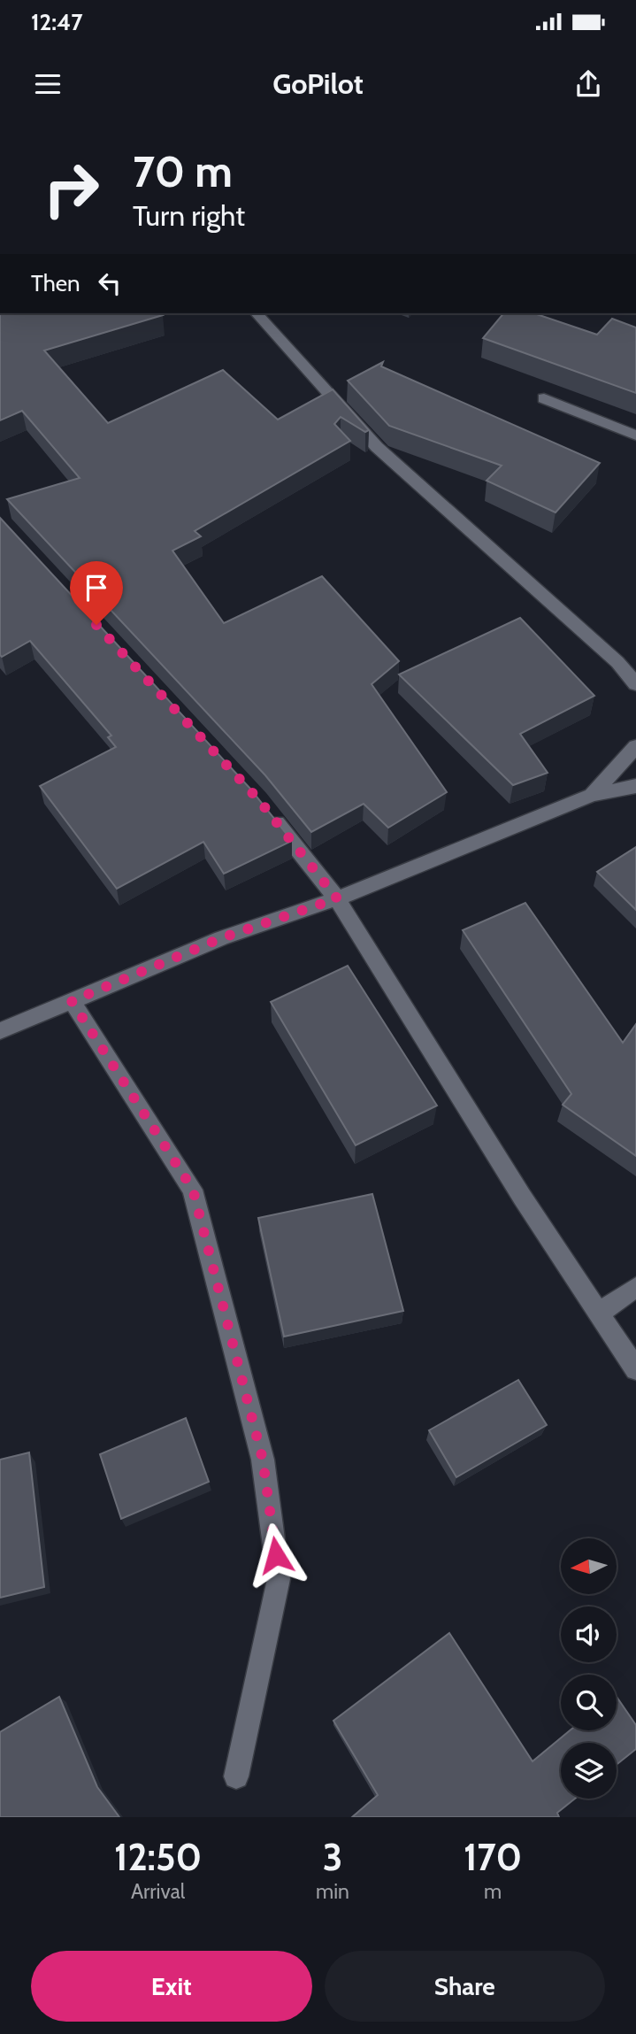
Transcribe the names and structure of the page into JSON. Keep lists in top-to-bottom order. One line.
{"north":"left","page":{"status":"12:47","header":"GoPilot","turn":["70 m","Turn right"],"then":"Then","eta":["12:50","Arrival","3","min","170","m"],"buttons":["Exit","Share"]}}
